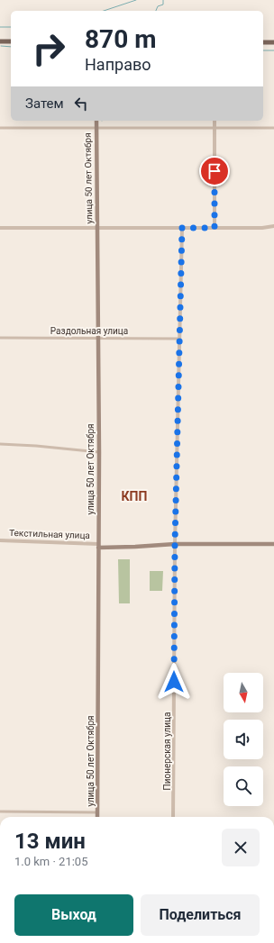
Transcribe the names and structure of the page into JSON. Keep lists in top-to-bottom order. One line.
{"streets":{"main road":["улица 50 лет Октября","Текстильная улица"],"street":["Раздольная улица","Пионерская улица"]},"crossings":[["улица 50 лет Октября","Раздольная улица"],["улица 50 лет Октября","Текстильная улица"],["Раздольная улица","Пионерская улица"],["Текстильная улица","Пионерская улица"]],"districts":["КПП"],"north":"bottom","page":{"turn":["870 m","Направо"],"then":"Затем","heading":["13 мин","1.0 km · 21:05"],"buttons":["Выход","Поделиться"]}}
